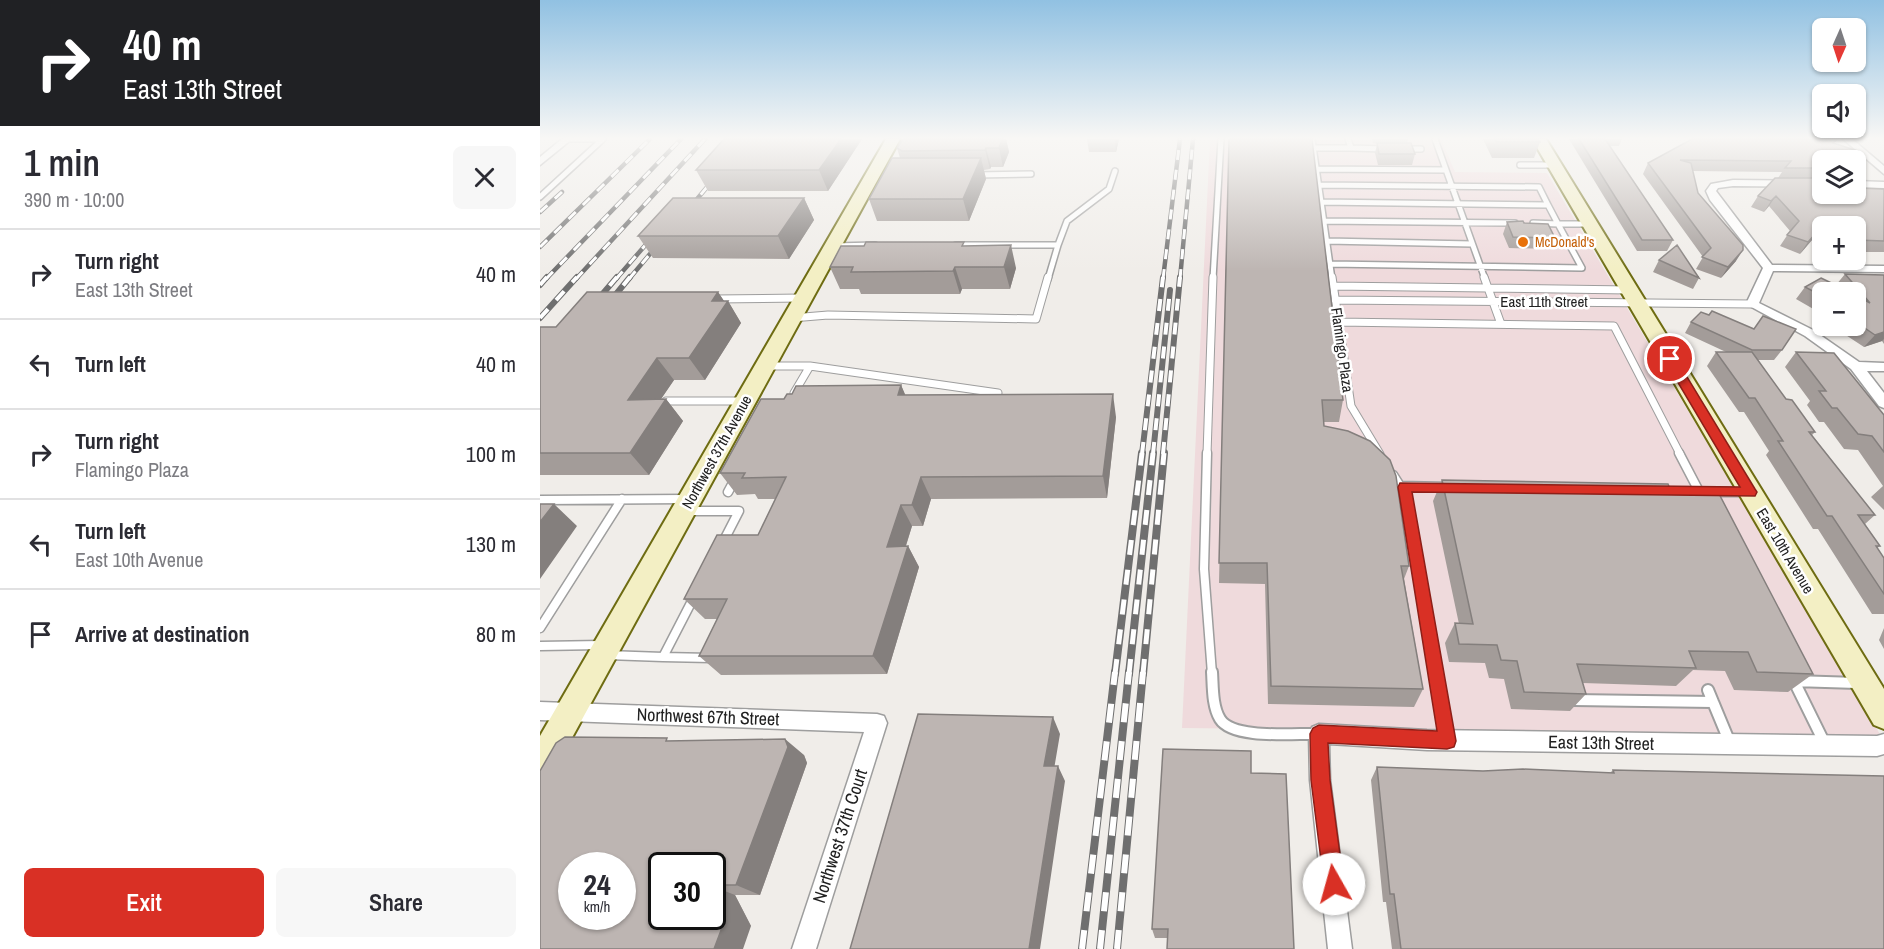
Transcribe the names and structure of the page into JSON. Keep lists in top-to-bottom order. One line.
{"streets":{"street":["Northwest 37th Avenue","East 10th Avenue","Northwest 67th Street","East 13th Street","Northwest 37th Court"],"lane":["East 11th Street","Flamingo Plaza"]},"crossings":[["East 11th Street","Flamingo Plaza"],["East 11th Street","East 10th Avenue"],["Northwest 37th Avenue","Northwest 67th Street"],["Northwest 67th Street","Northwest 37th Court"]],"places":["McDonald's"],"north":"bottom","page":{"turn":["40 m","East 13th Street"],"map_buttons":["+","−"],"heading":["1 min","390 m · 10:00"],"list":[{"name":"Turn right","note":"East 13th Street","value":"40 m"},{"name":"Turn left","value":"40 m"},{"name":"Turn right","note":"Flamingo Plaza","value":"100 m"},{"name":"Turn left","note":"East 10th Avenue","value":"130 m"},{"name":"Arrive at destination","value":"80 m"}],"speed":"24 km/h","limit":"30","buttons":["Exit","Share"]}}
